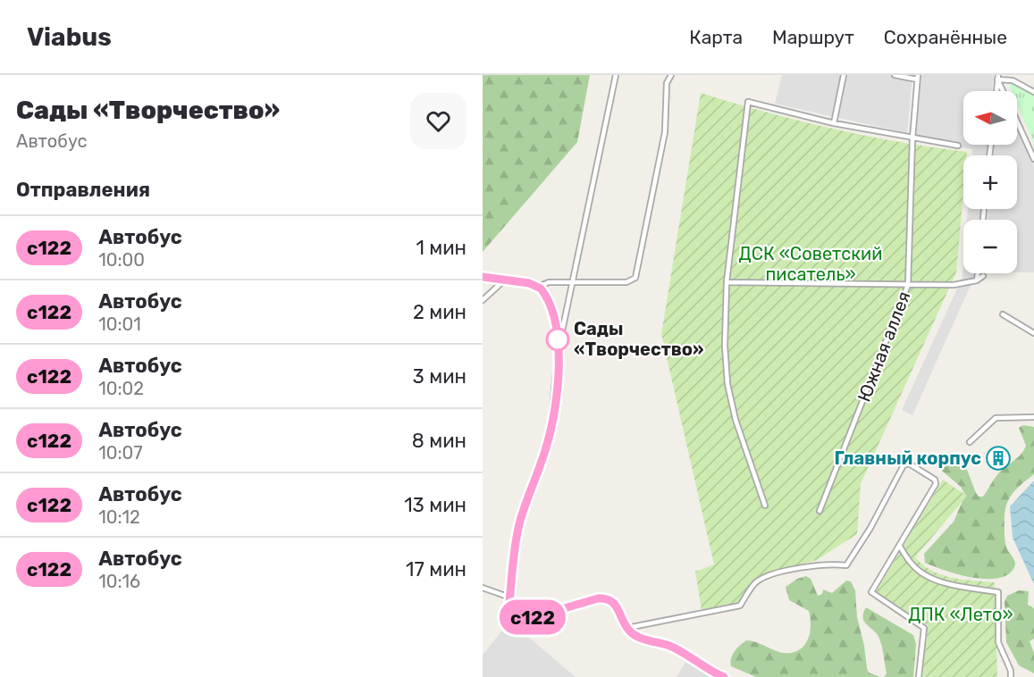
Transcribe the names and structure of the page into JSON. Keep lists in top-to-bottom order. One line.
{"streets":{"street":["Южная аллея"]},"parks":["ДСК «Советский писатель»","ДПК «Лето»"],"places":{"other":["Сады «Творчество»"],"building":["Главный корпус"]},"lines":["bus line с122"],"north":"left","page":{"header":"Viabus","nav":["Карта","Маршрут","Сохранённые"],"heading":[["Сады «Творчество»","Автобус"],"Отправления"],"on_map":"с122","map_buttons":["+","−"],"list":[{"mark":"с122","name":"Автобус","note":"10:00","value":"1 мин"},{"mark":"с122","name":"Автобус","note":"10:01","value":"2 мин"},{"mark":"с122","name":"Автобус","note":"10:02","value":"3 мин"},{"mark":"с122","name":"Автобус","note":"10:07","value":"8 мин"},{"mark":"с122","name":"Автобус","note":"10:12","value":"13 мин"},{"mark":"с122","name":"Автобус","note":"10:16","value":"17 мин"}]}}
